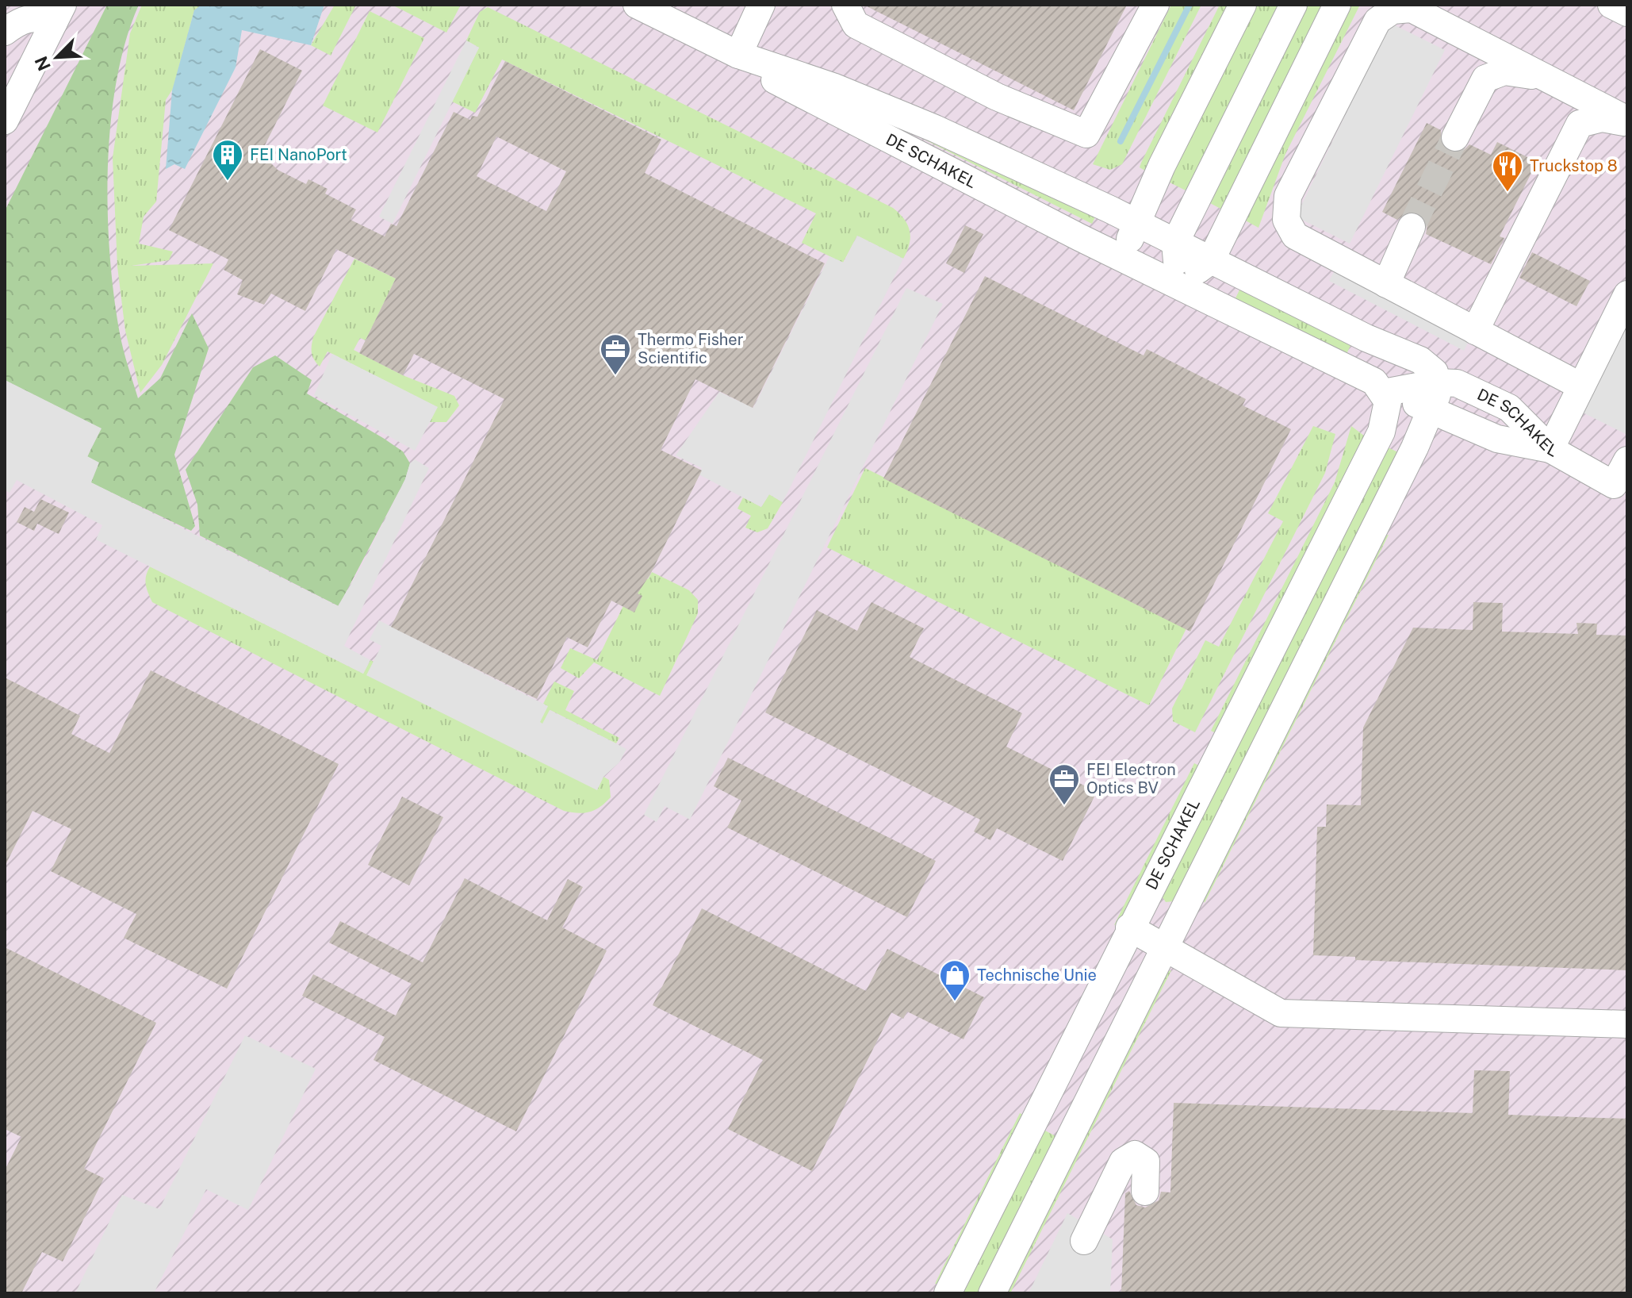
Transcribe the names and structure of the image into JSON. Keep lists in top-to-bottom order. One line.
{"streets":{"street":["DE SCHAKEL"]},"places":{"building":["FEI NanoPort"],"restaurant":["Truckstop 8"],"office":["Thermo Fisher Scientific","FEI Electron Optics BV"],"shop":["Technische Unie"]},"north":"bottom left"}
